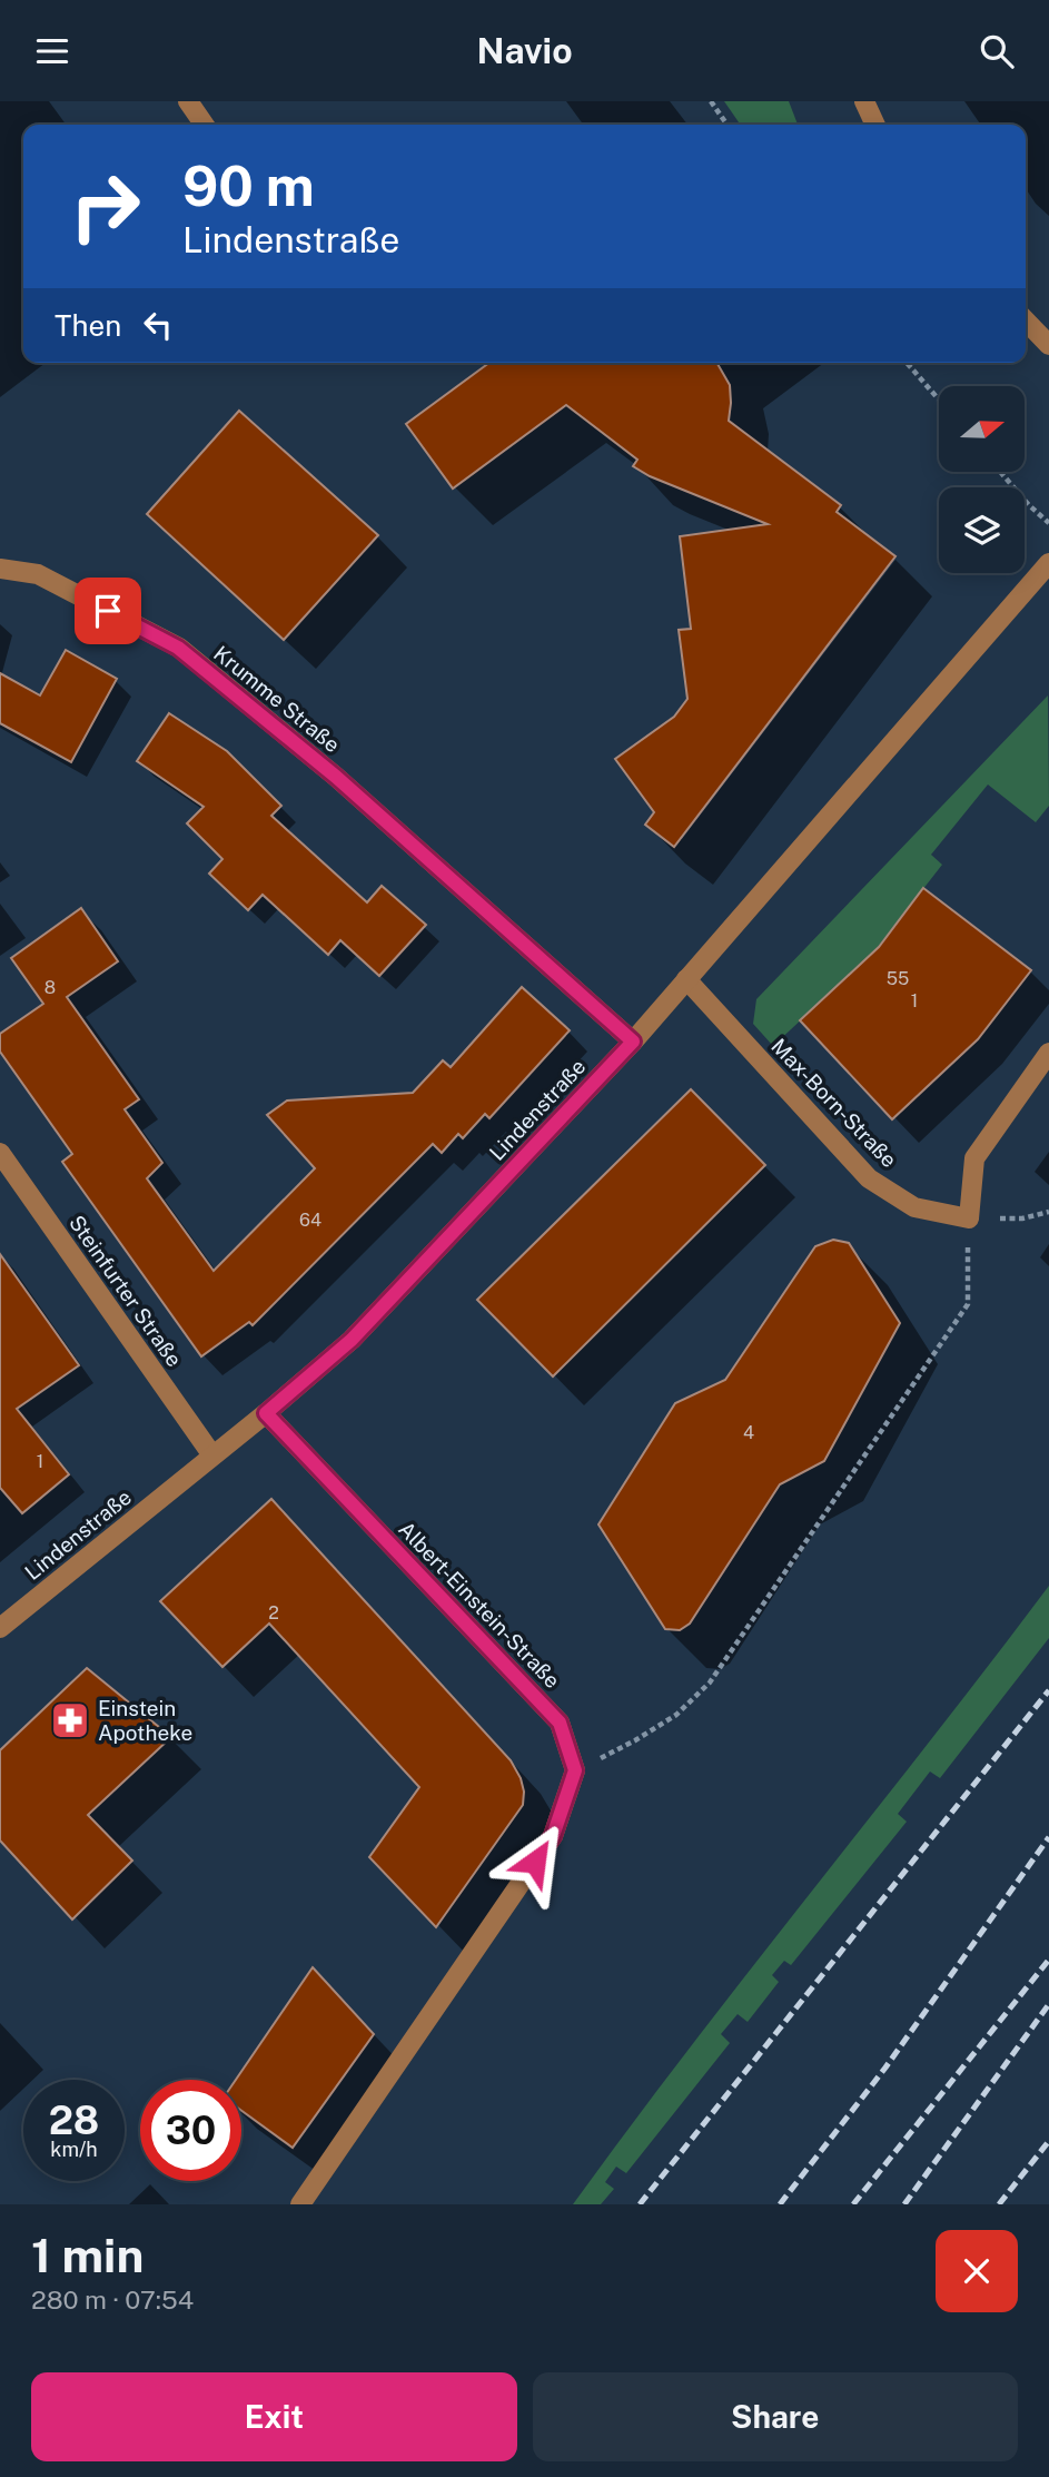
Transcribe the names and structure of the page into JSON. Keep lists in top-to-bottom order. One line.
{"streets":{"street":["Krumme Straße","Max-Born-Straße","Lindenstraße","Steinfurter Straße","Albert-Einstein-Straße"]},"crossings":[["Krumme Straße","Lindenstraße"],["Max-Born-Straße","Lindenstraße"],["Lindenstraße","Steinfurter Straße"],["Lindenstraße","Albert-Einstein-Straße"]],"places":{"pharmacy":["Einstein Apotheke"]},"house_numbers":["55","8","1","64","4","1","2"],"north":"right","page":{"header":"Navio","turn":["90 m","Lindenstraße"],"then":"Then","speed":"28 km/h","limit":"30","heading":["1 min","280 m · 07:54"],"buttons":["Exit","Share"]}}
